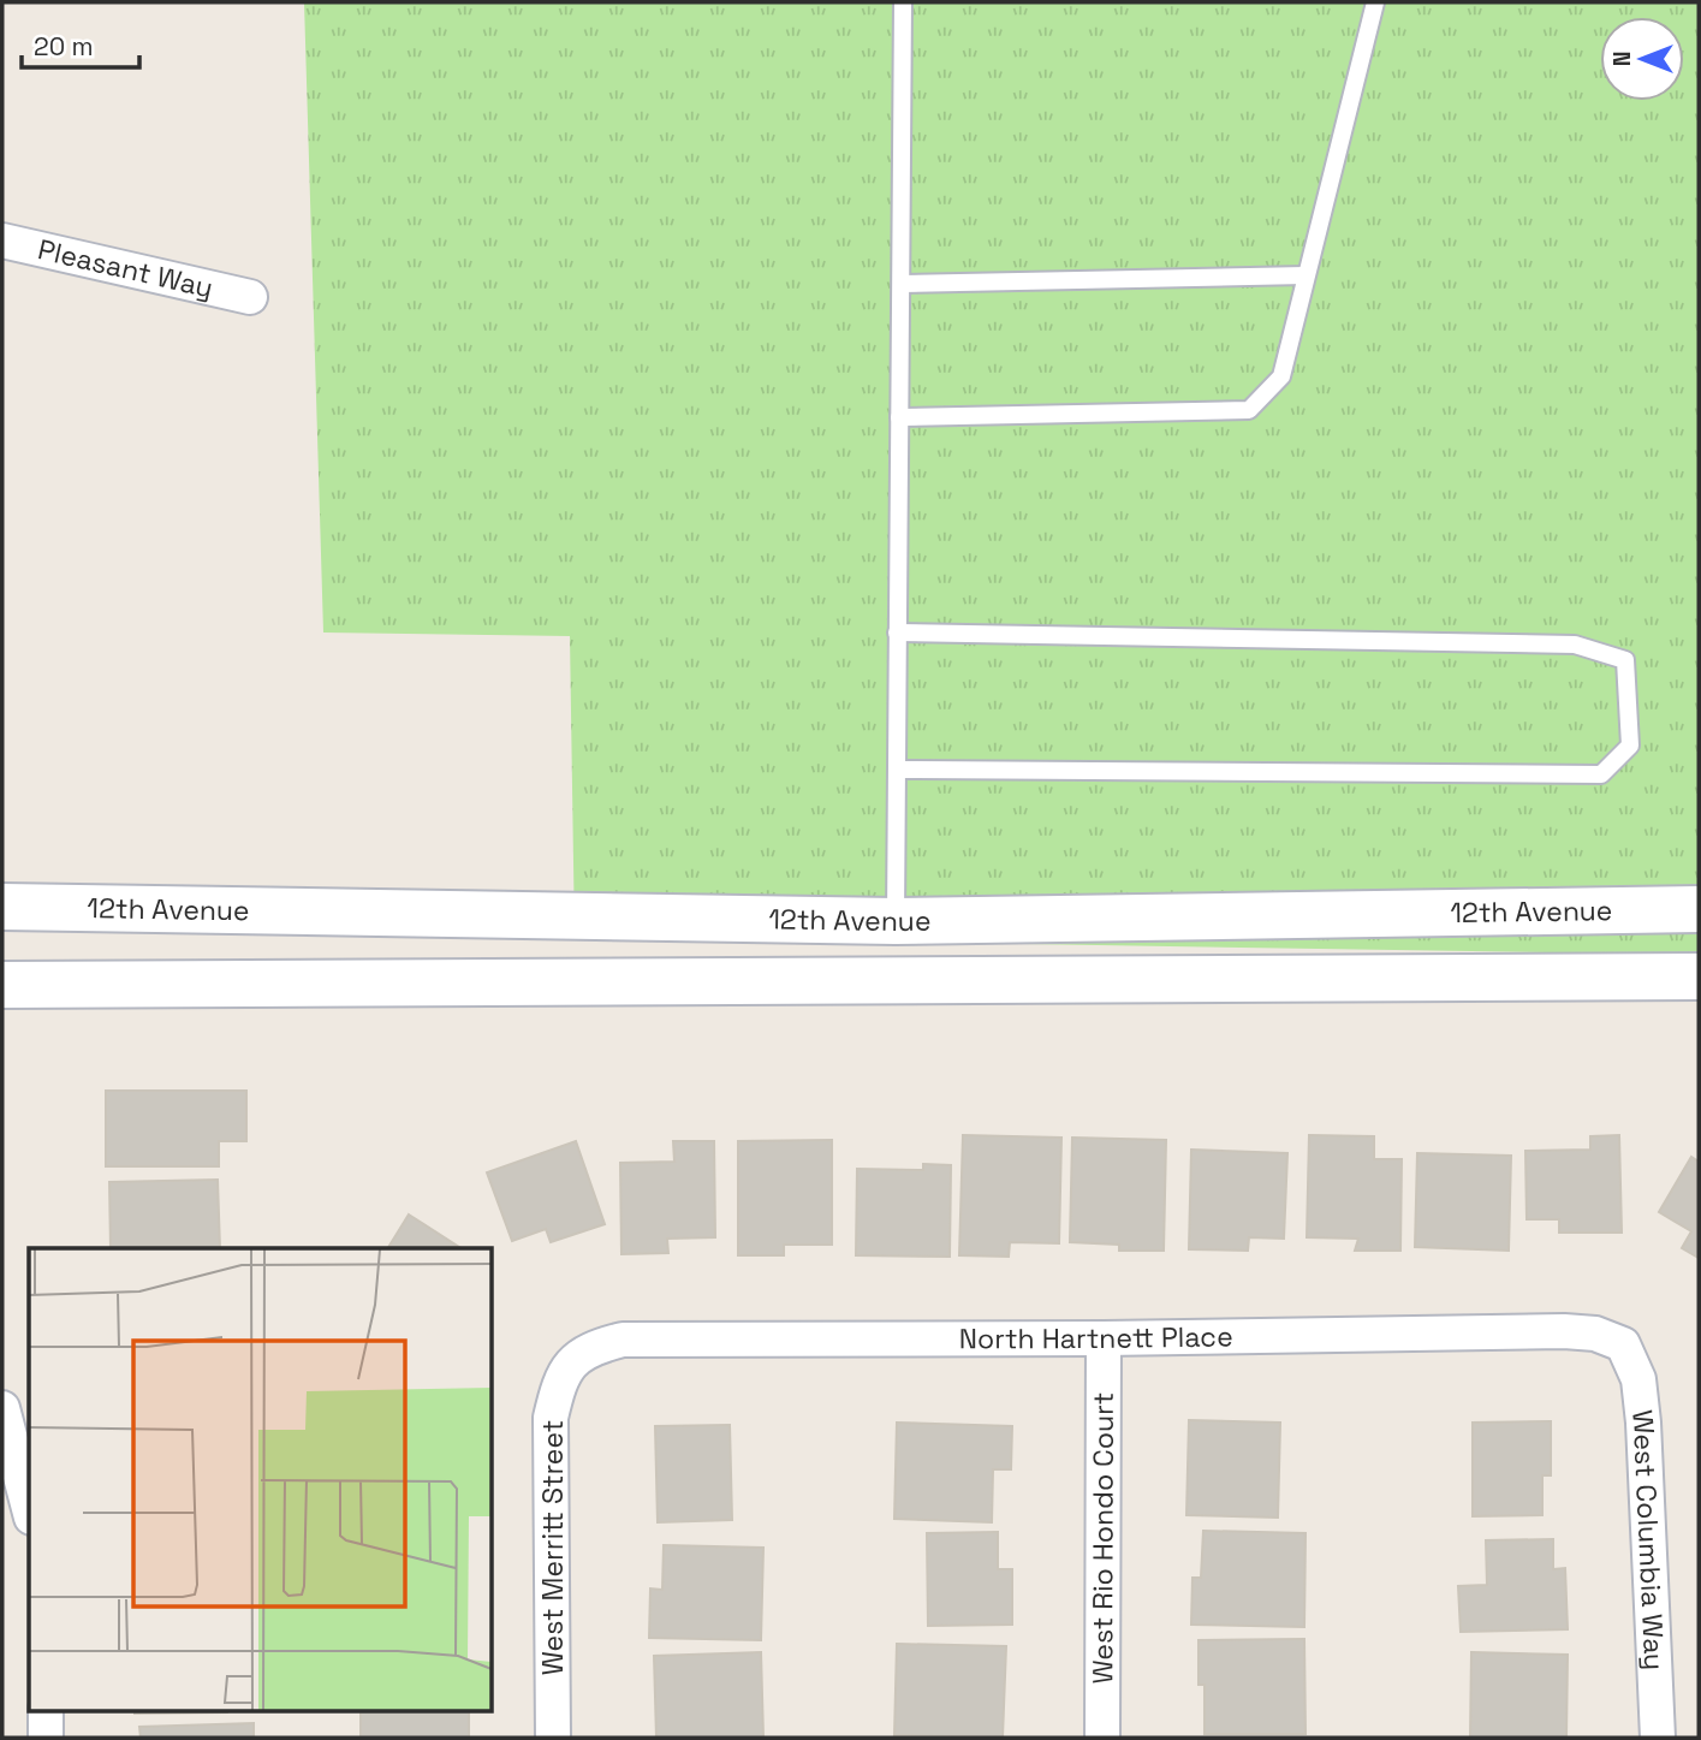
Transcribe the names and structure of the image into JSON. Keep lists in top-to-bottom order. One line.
{"streets":{"main road":["12th Avenue"],"street":["Pleasant Way","North Hartnett Place","West Rio Hondo Court","West Columbia Way","West Merritt Street"]},"crossings":[["North Hartnett Place","West Rio Hondo Court"],["North Hartnett Place","West Columbia Way"],["North Hartnett Place","West Merritt Street"]],"scale_bar":"20 m","north":"left"}
